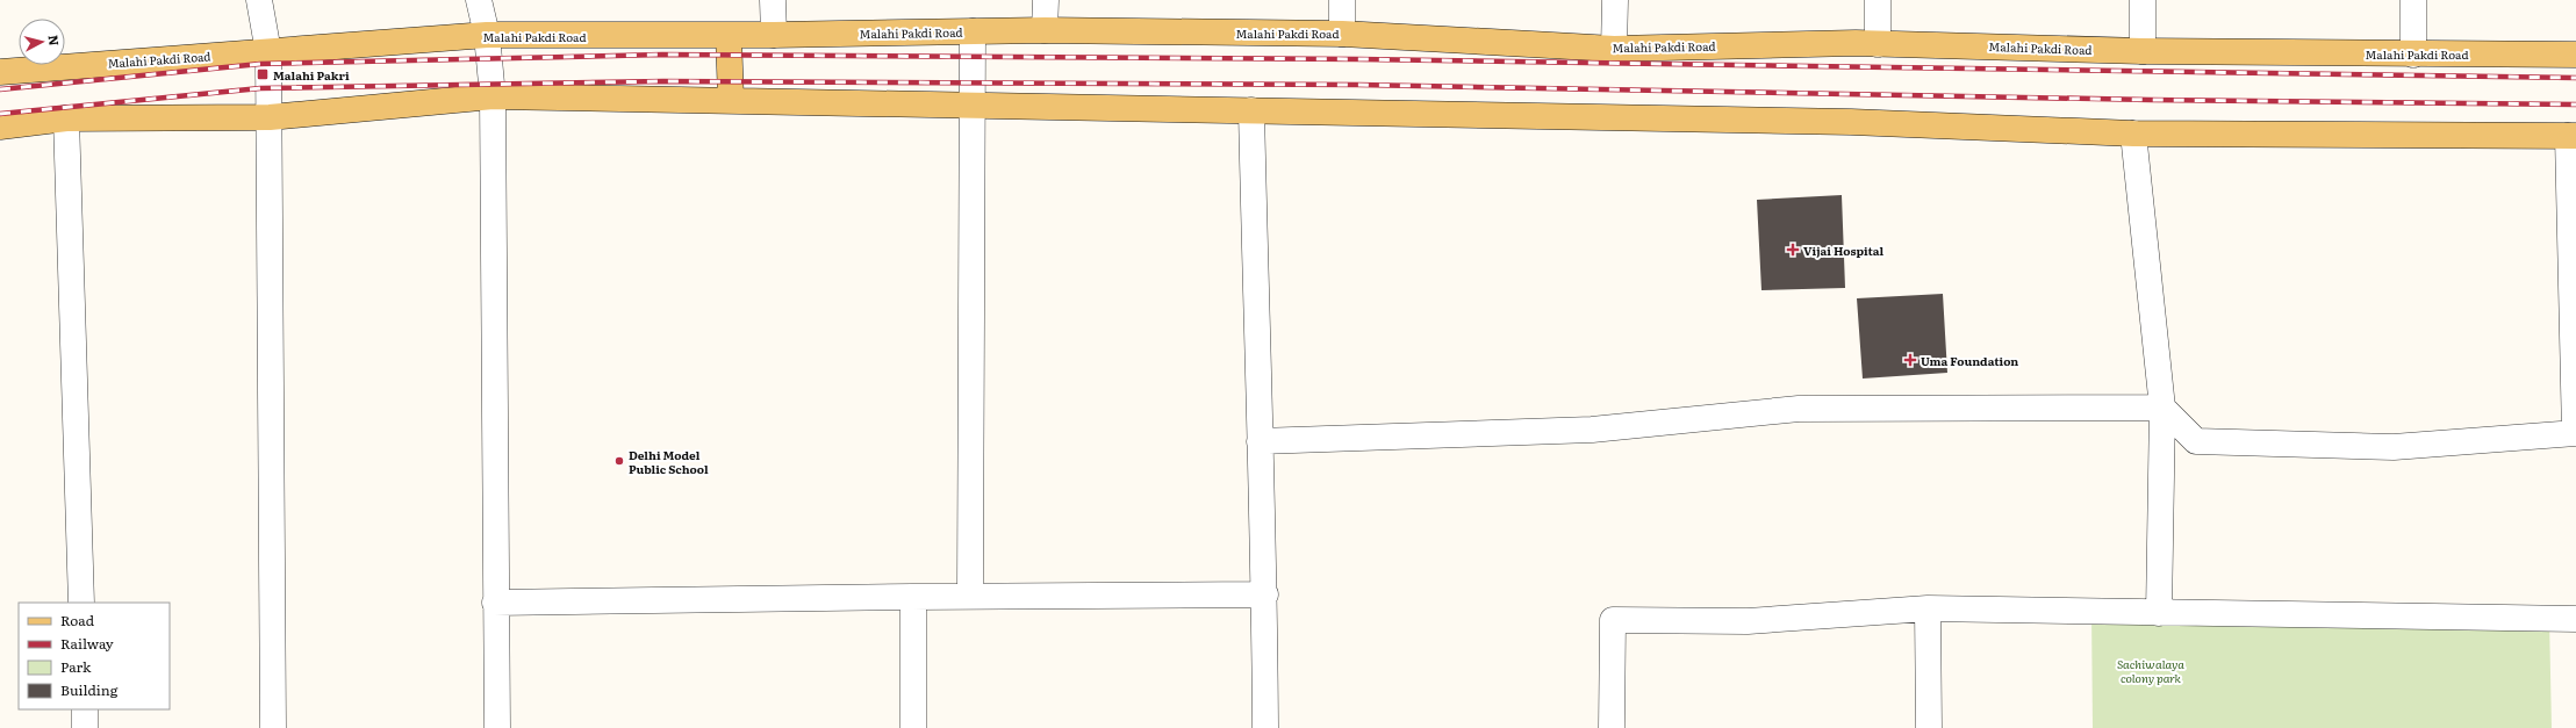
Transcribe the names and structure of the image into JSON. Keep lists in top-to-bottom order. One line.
{"streets":{"main road":["Malahi Pakdi Road"]},"parks":["Sachiwalaya colony park"],"places":{"transit":["Malahi Pakri"],"health":["Vijai Hospital","Uma Foundation"],"other":["Delhi Model Public School"]},"legend":["Road","Railway","Park","Building"],"north":"right"}
